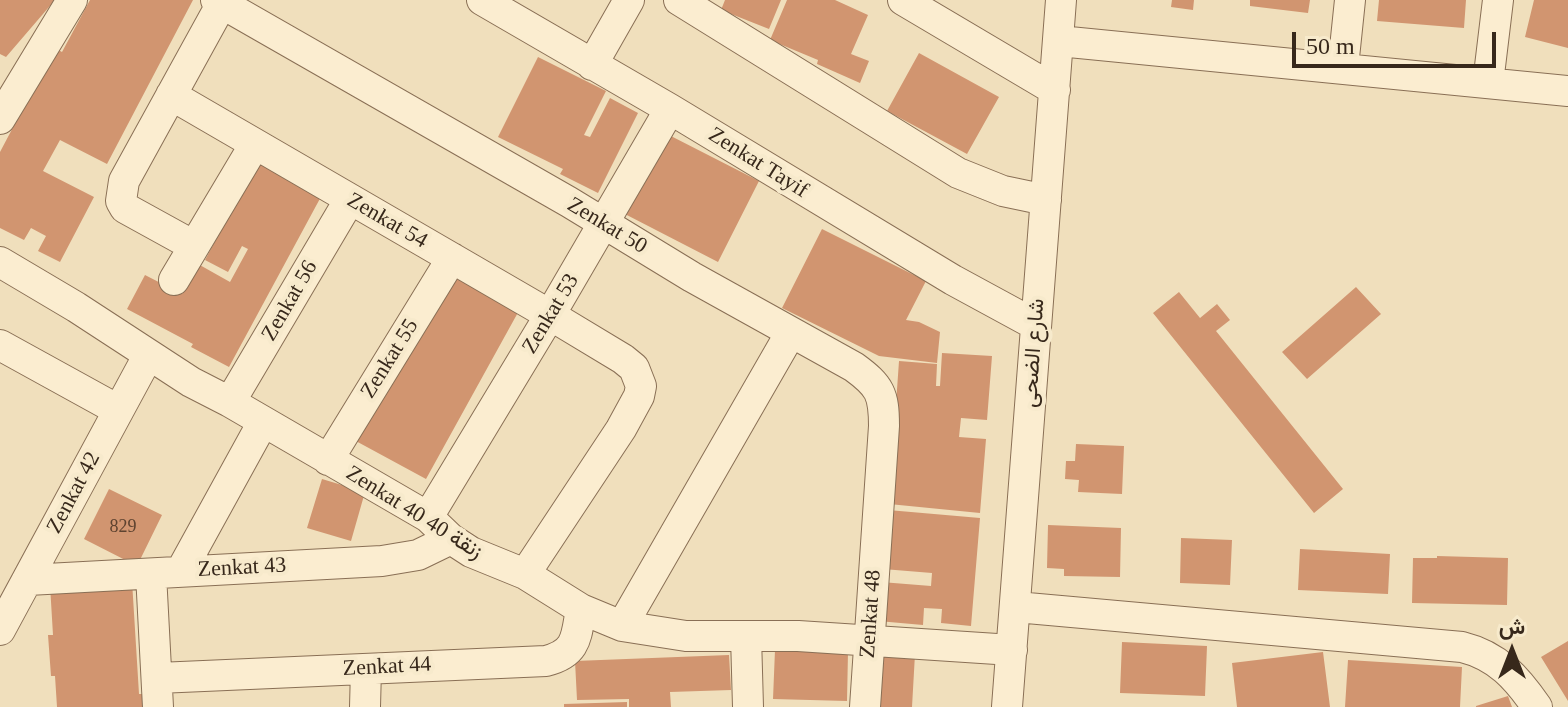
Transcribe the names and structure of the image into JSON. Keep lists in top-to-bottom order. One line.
{"streets":{"street":["Zenkat Tayif","Zenkat 54","Zenkat 50","Zenkat 56","Zenkat 53","شارع الضحى","Zenkat 55","Zenkat 42","Zenkat 40 زنقة 40","Zenkat 43","Zenkat 48","Zenkat 44"]},"crossings":[["Zenkat Tayif","Zenkat 53"],["Zenkat Tayif","شارع الضحى"],["Zenkat 54","Zenkat 56"],["Zenkat 54","Zenkat 53"],["Zenkat 54","Zenkat 55"],["Zenkat 54","Zenkat 40 زنقة 40"],["Zenkat 50","Zenkat 53"],["Zenkat 50","Zenkat 48"],["Zenkat 56","Zenkat 40 زنقة 40"],["Zenkat 53","Zenkat 40 زنقة 40"],["شارع الضحى","Zenkat 40 زنقة 40"],["Zenkat 55","Zenkat 40 زنقة 40"],["Zenkat 42","Zenkat 40 زنقة 40"],["Zenkat 42","Zenkat 43"],["Zenkat 40 زنقة 40","Zenkat 43"],["Zenkat 40 زنقة 40","Zenkat 48"],["Zenkat 40 زنقة 40","Zenkat 44"],["Zenkat 43","Zenkat 44"]],"house_numbers":["829"],"scale_bar":"50 m","north":"top"}
